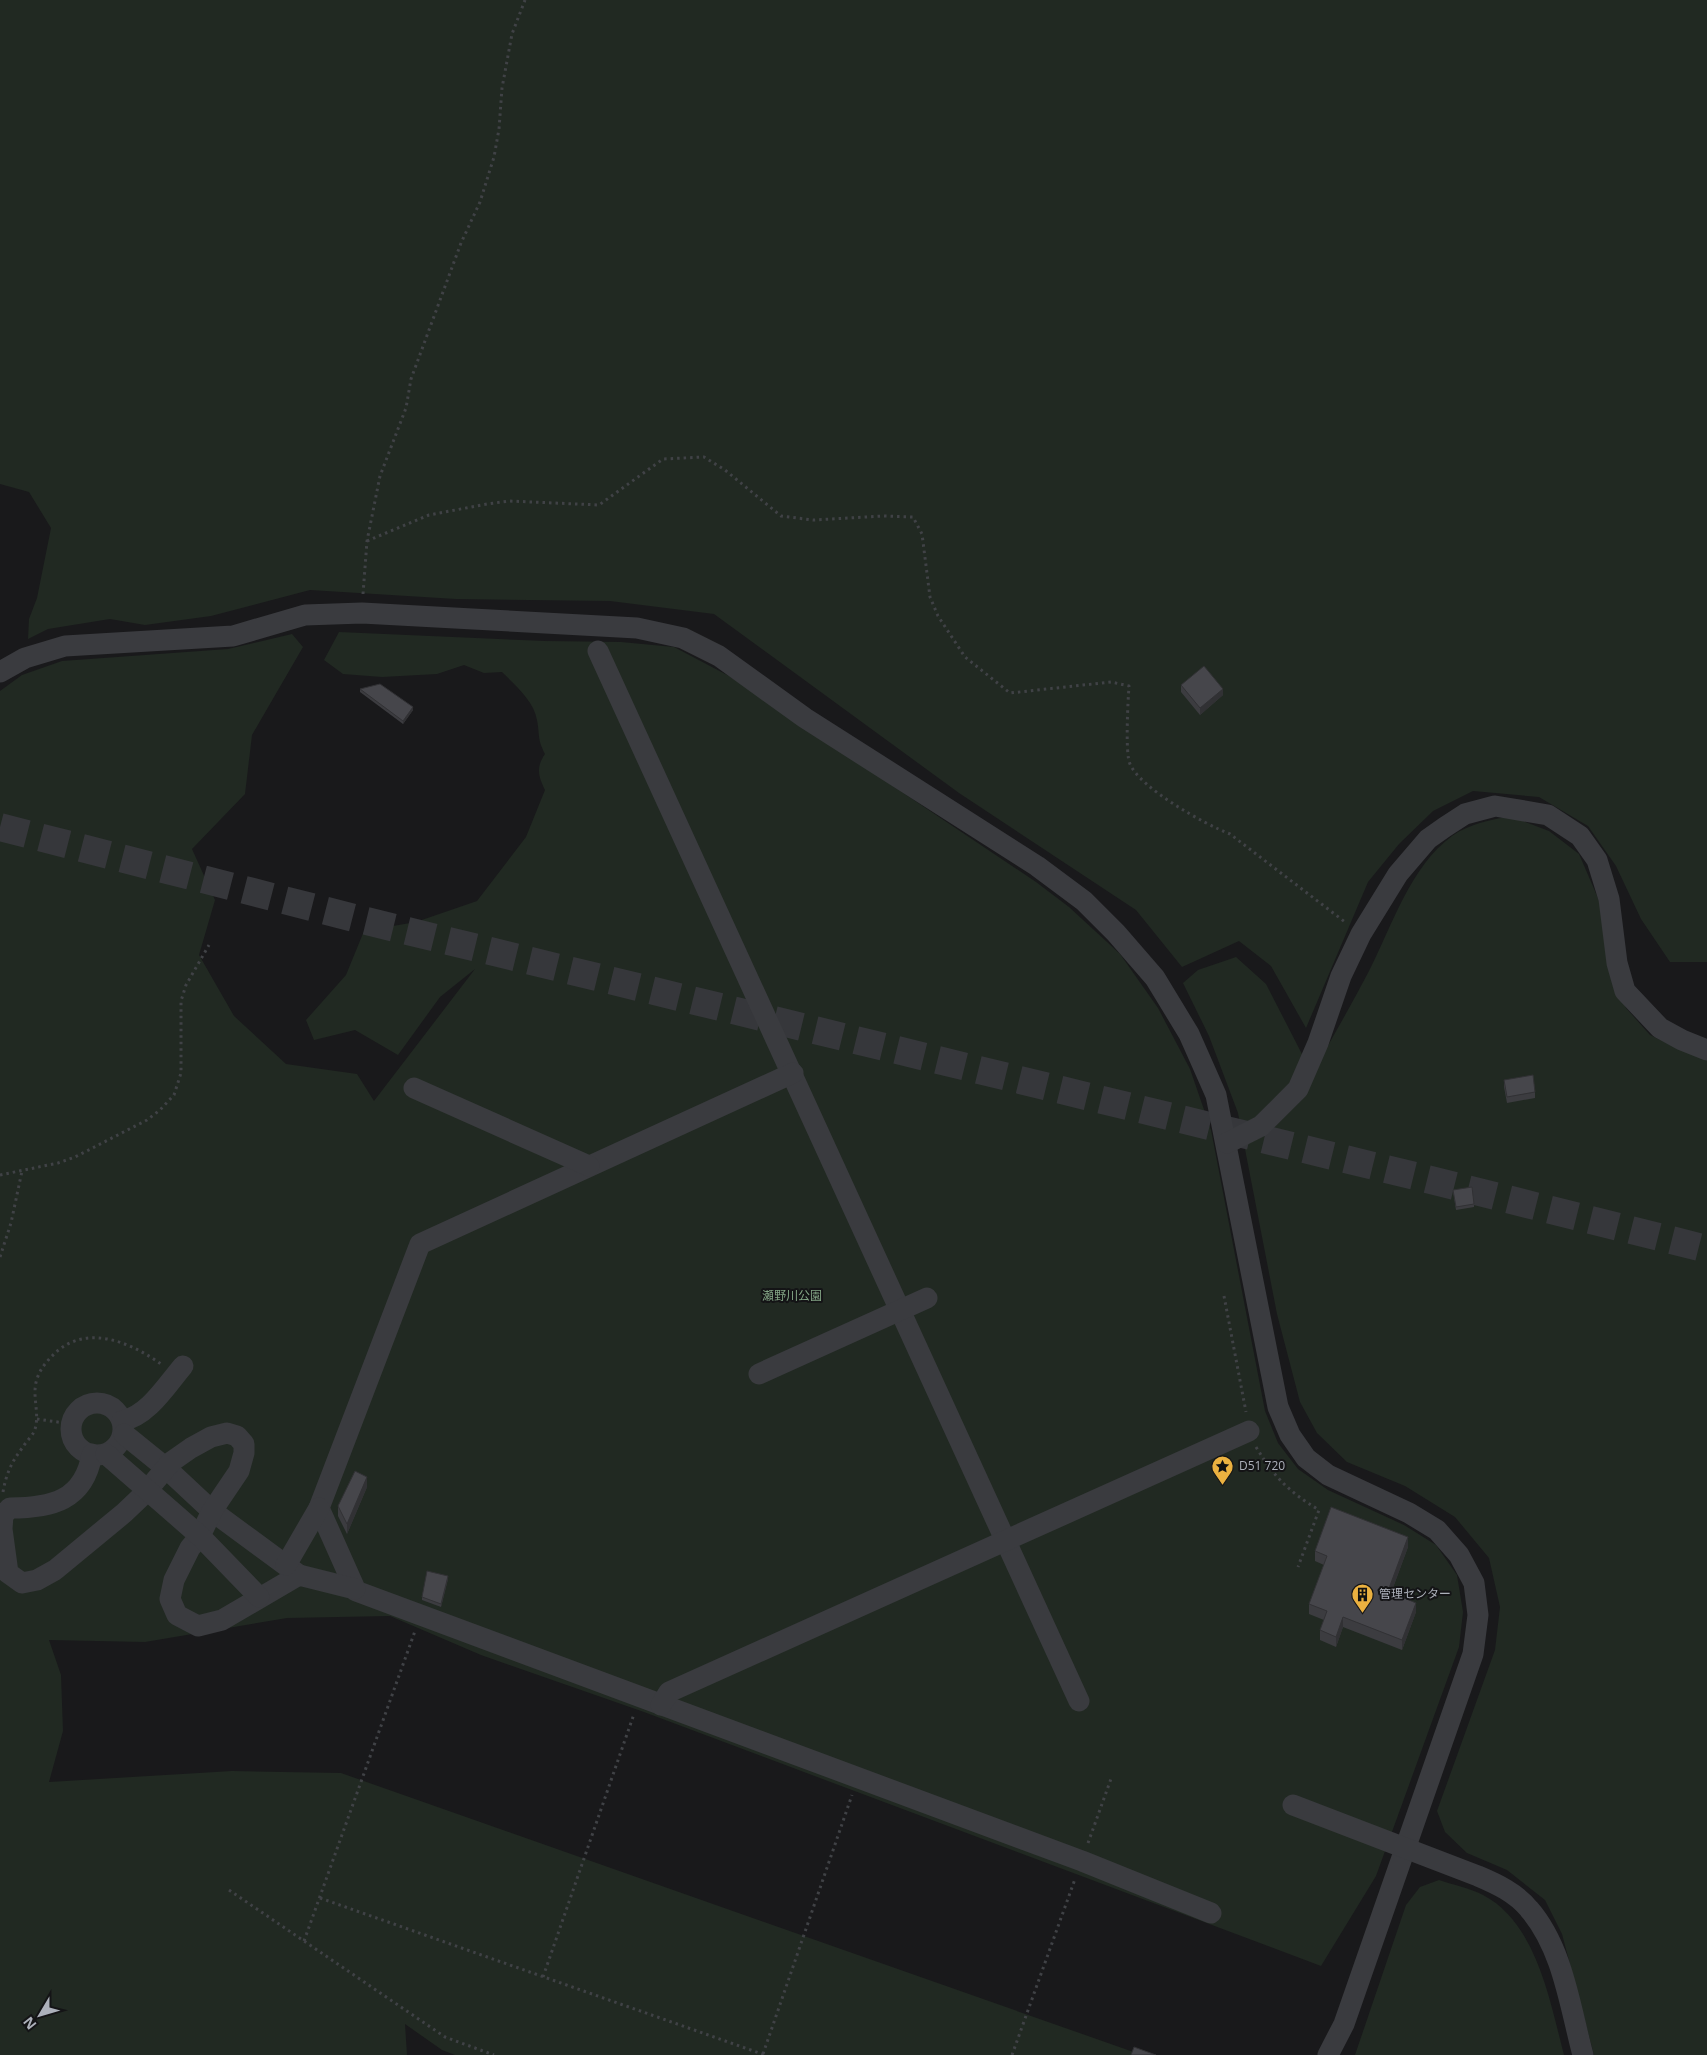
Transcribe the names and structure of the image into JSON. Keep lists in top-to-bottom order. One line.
{"parks":["瀬野川公園"],"places":{"place":["D51 720"],"building":["管理センター"]},"north":"bottom left"}
